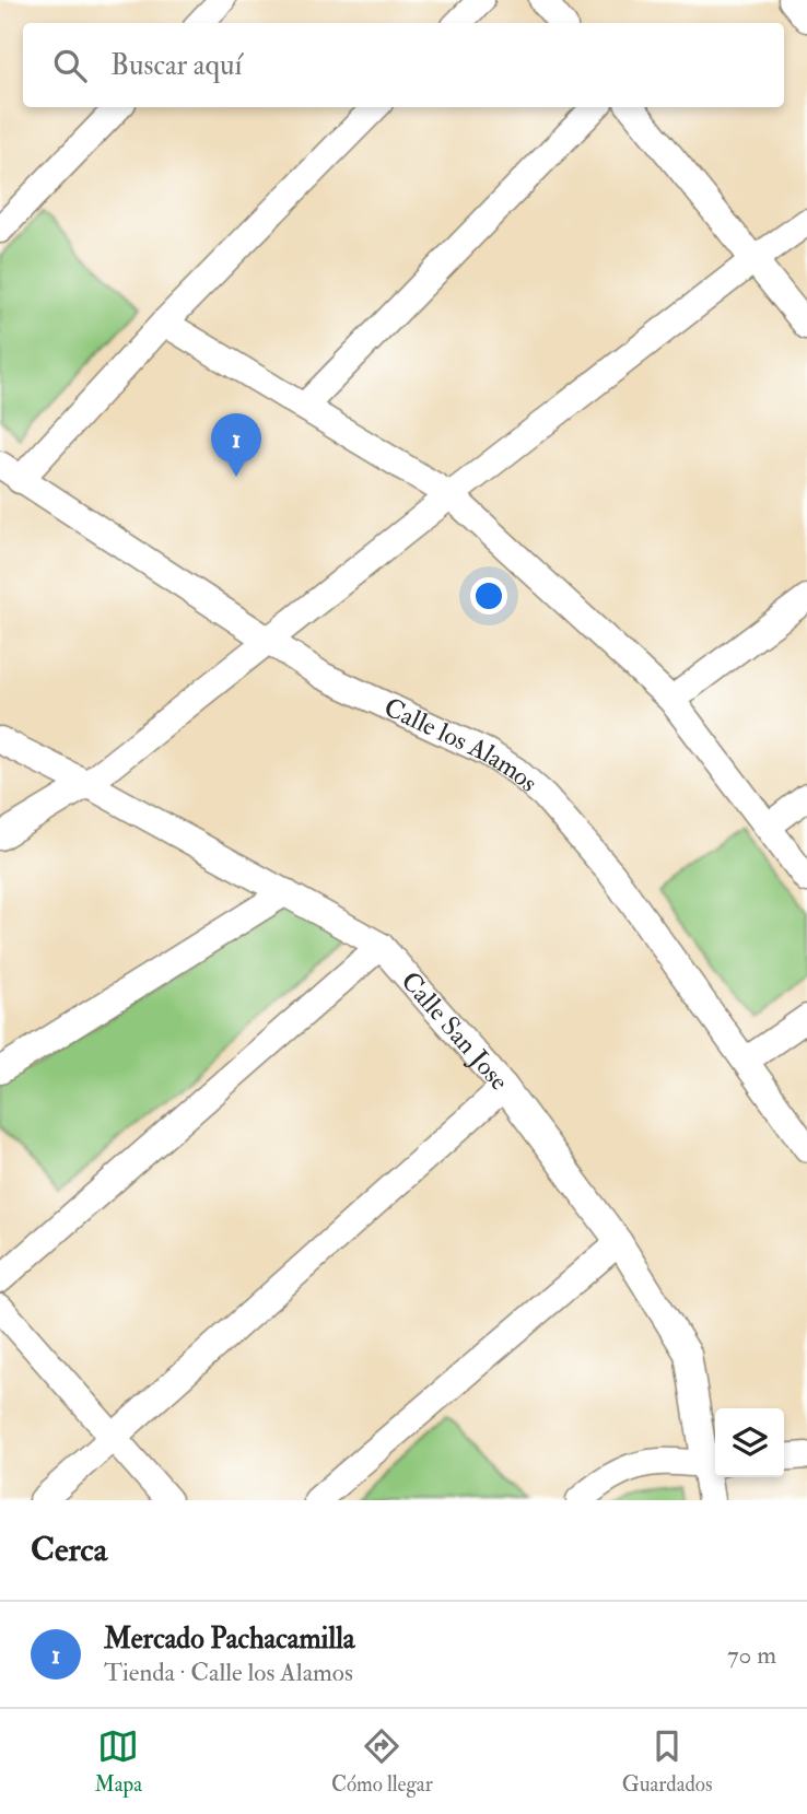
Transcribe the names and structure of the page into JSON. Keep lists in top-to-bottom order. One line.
{"streets":{"street":["Calle los Alamos","Calle San Jose"]},"page":{"search":"Buscar aquí","pins":"1","heading":"Cerca","list":[{"mark":"1","name":"Mercado Pachacamilla","note":"Tienda · Calle los Alamos","value":"70 m"}],"nav":["Mapa","Cómo llegar","Guardados"]}}
